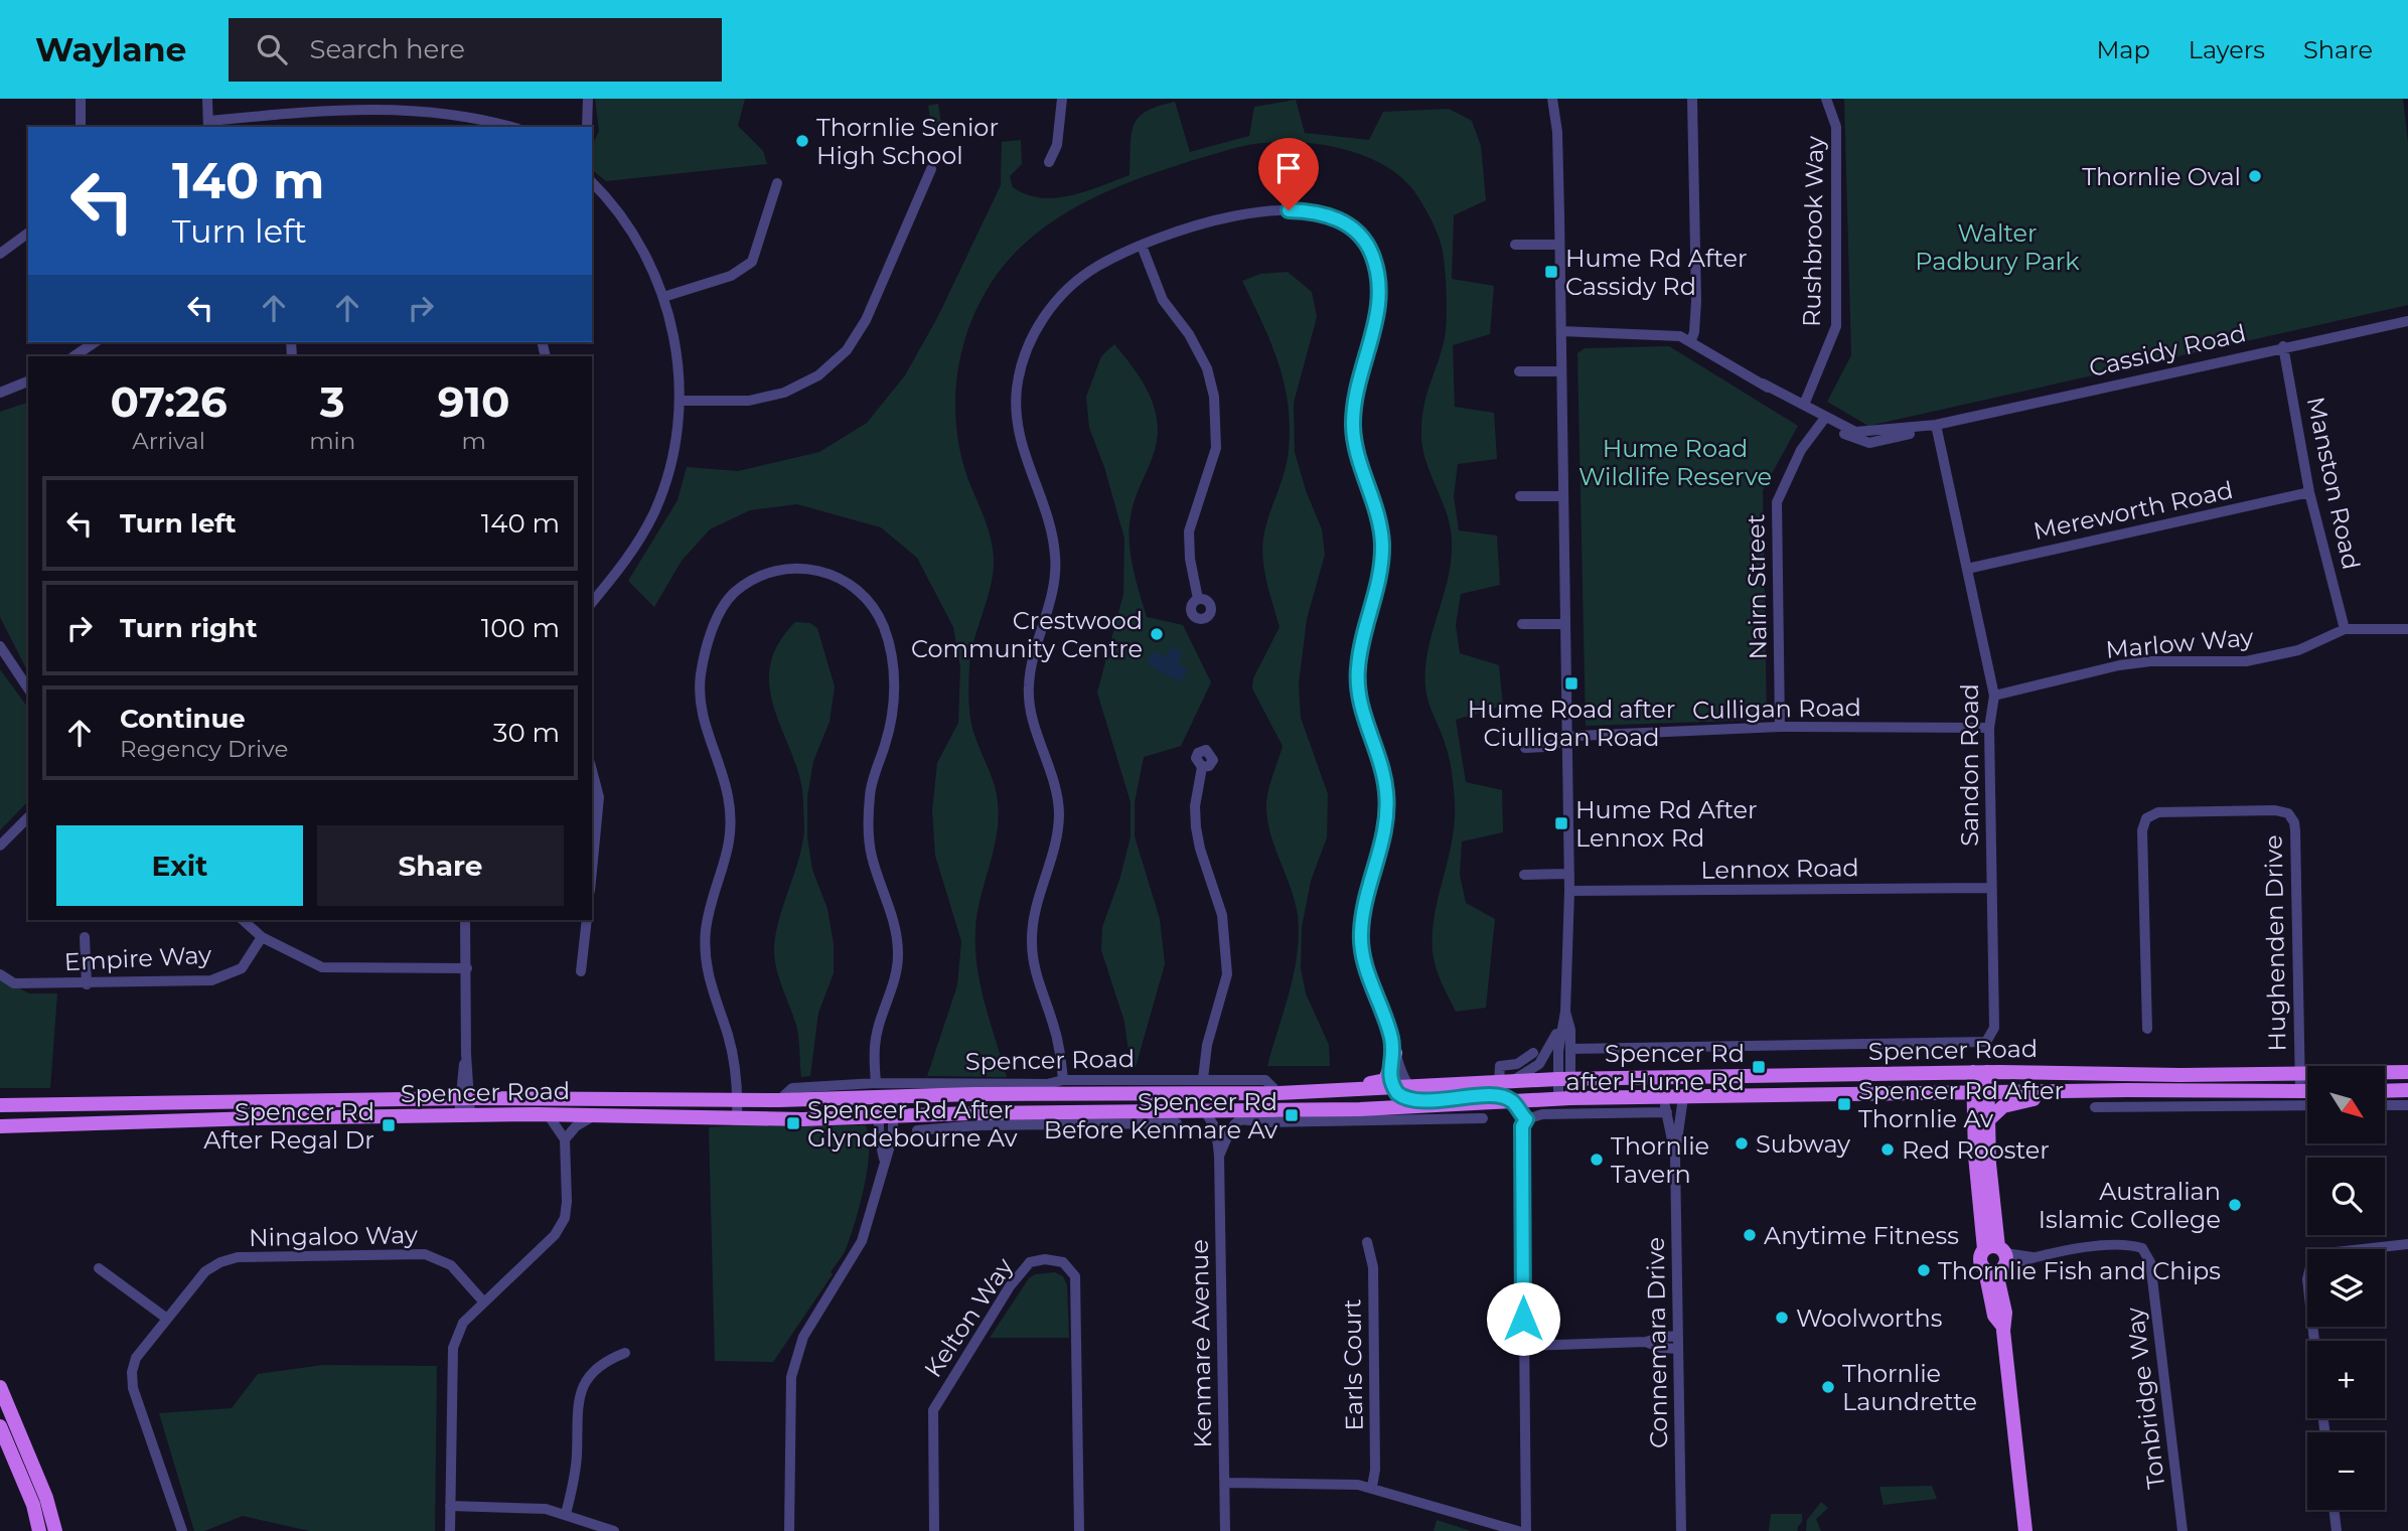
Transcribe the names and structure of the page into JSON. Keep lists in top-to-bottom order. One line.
{"streets":{"main road":["Spencer Road"],"street":["Rushbrook Way","Cassidy Road","Manston Road","Mereworth Road","Nairn Street","Marlow Way","Culligan Road","Sandon Road","Lennox Road","Hughenden Drive","Empire Way","Ningaloo Way","Kelton Way","Connemara Drive","Kenmare Avenue","Earls Court","Tonbridge Way"]},"crossings":[["Rushbrook Way","Cassidy Road"],["Cassidy Road","Manston Road"],["Cassidy Road","Nairn Street"],["Cassidy Road","Sandon Road"],["Manston Road","Mereworth Road"],["Manston Road","Marlow Way"],["Mereworth Road","Sandon Road"],["Nairn Street","Culligan Road"],["Marlow Way","Sandon Road"],["Culligan Road","Sandon Road"],["Sandon Road","Lennox Road"],["Sandon Road","Spencer Road"],["Hughenden Drive","Spencer Road"],["Spencer Road","Connemara Drive"],["Spencer Road","Kenmare Avenue"]],"parks":["Walter Padbury Park","Hume Road Wildlife Reserve"],"places":{"other":["Thornlie Senior High School","Thornlie Oval","Crestwood Community Centre","Subway","Red Rooster","Thornlie Tavern","Australian Islamic College","Anytime Fitness","Thornlie Fish and Chips","Woolworths","Thornlie Laundrette"],"transit":["Hume Rd After Cassidy Rd","Hume Road after Ciulligan Road","Hume Rd After Lennox Rd","Spencer Rd after Hume Rd","Spencer Rd After Thornlie Av","Spencer Rd Before Kenmare Av","Spencer Rd After Glyndebourne Av","Spencer Rd After Regal Dr"]},"north":"bottom right","page":{"header":"Waylane","search":"Search here","nav":["Map","Layers","Share"],"turn":["140 m","Turn left"],"eta":["07:26","Arrival","3","min","910","m"],"list":[{"name":"Turn left","value":"140 m"},{"name":"Turn right","value":"100 m"},{"name":"Continue","note":"Regency Drive","value":"30 m"}],"buttons":["Exit","Share"],"map_buttons":["+","−"]}}
